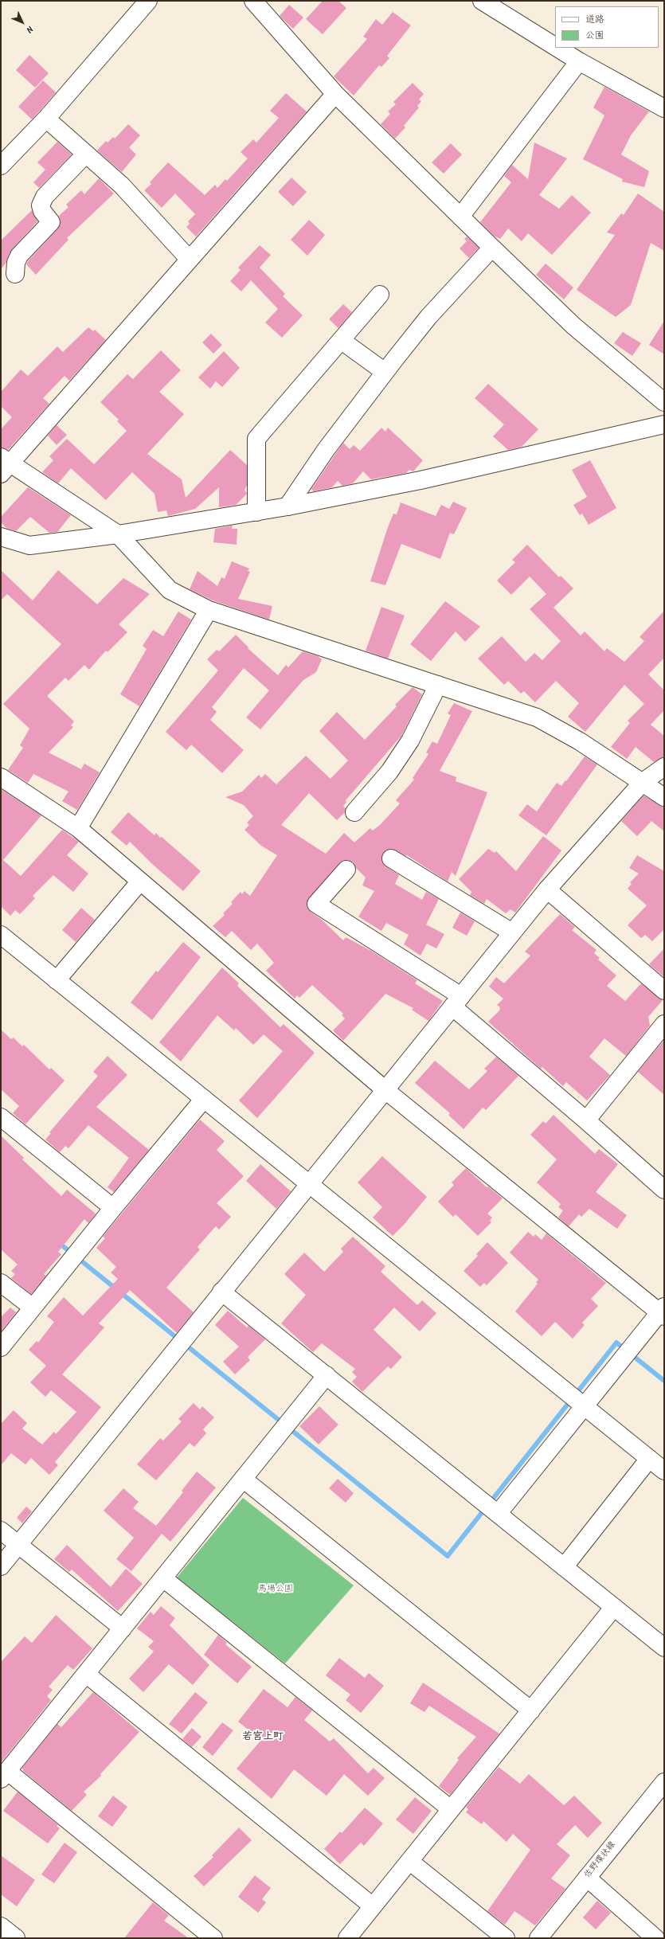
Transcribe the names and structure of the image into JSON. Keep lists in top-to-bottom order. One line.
{"streets":{"street":["佐野環状線"]},"districts":["若宮上町"],"parks":["馬場公園"],"legend":["道路","公園"],"north":"bottom right"}
